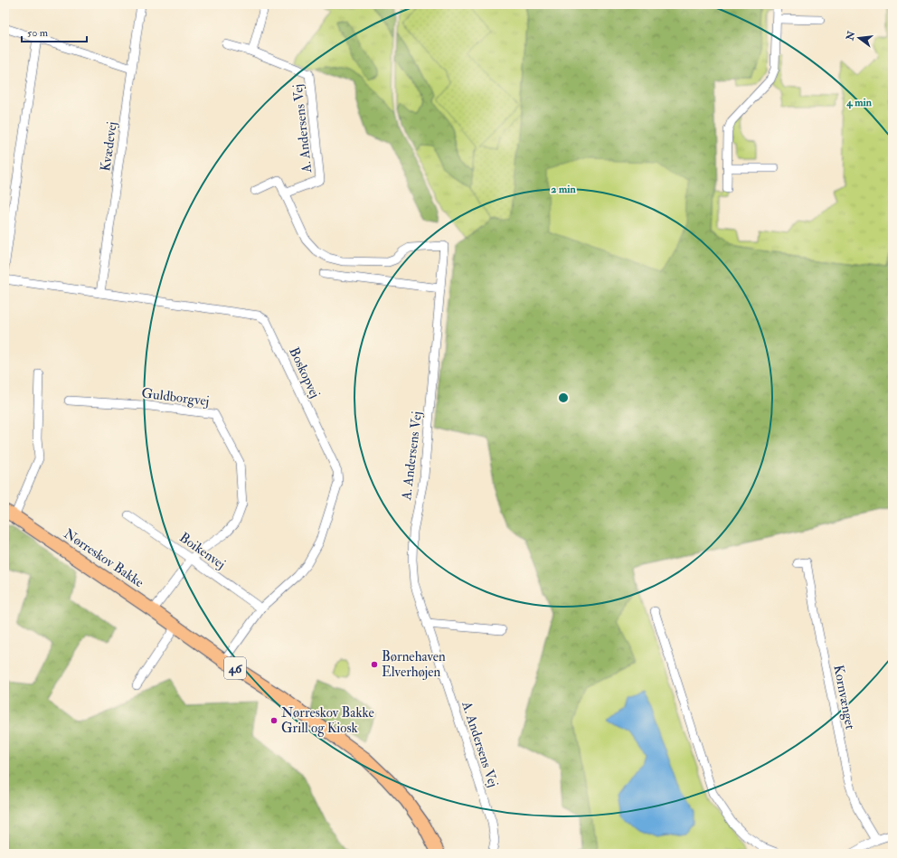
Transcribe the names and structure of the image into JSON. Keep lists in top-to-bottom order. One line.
{"streets":{"main road":["Nørreskov Bakke","46"],"street":["A. Andersens Vej","Kvædevej","Boskopvej","Guldborgvej","Boikenvej","Kornvænget"]},"crossings":[["Kvædevej","Boskopvej"],["Boskopvej","Boikenvej"],["Boskopvej","Nørreskov Bakke"],["Guldborgvej","Boikenvej"],["Guldborgvej","Nørreskov Bakke"]],"places":["Børnehaven Elverhøjen","Nørreskov Bakke Grill og Kiosk"],"scale_bar":"50 m","north":"left","rings":["4 min","2 min"]}
